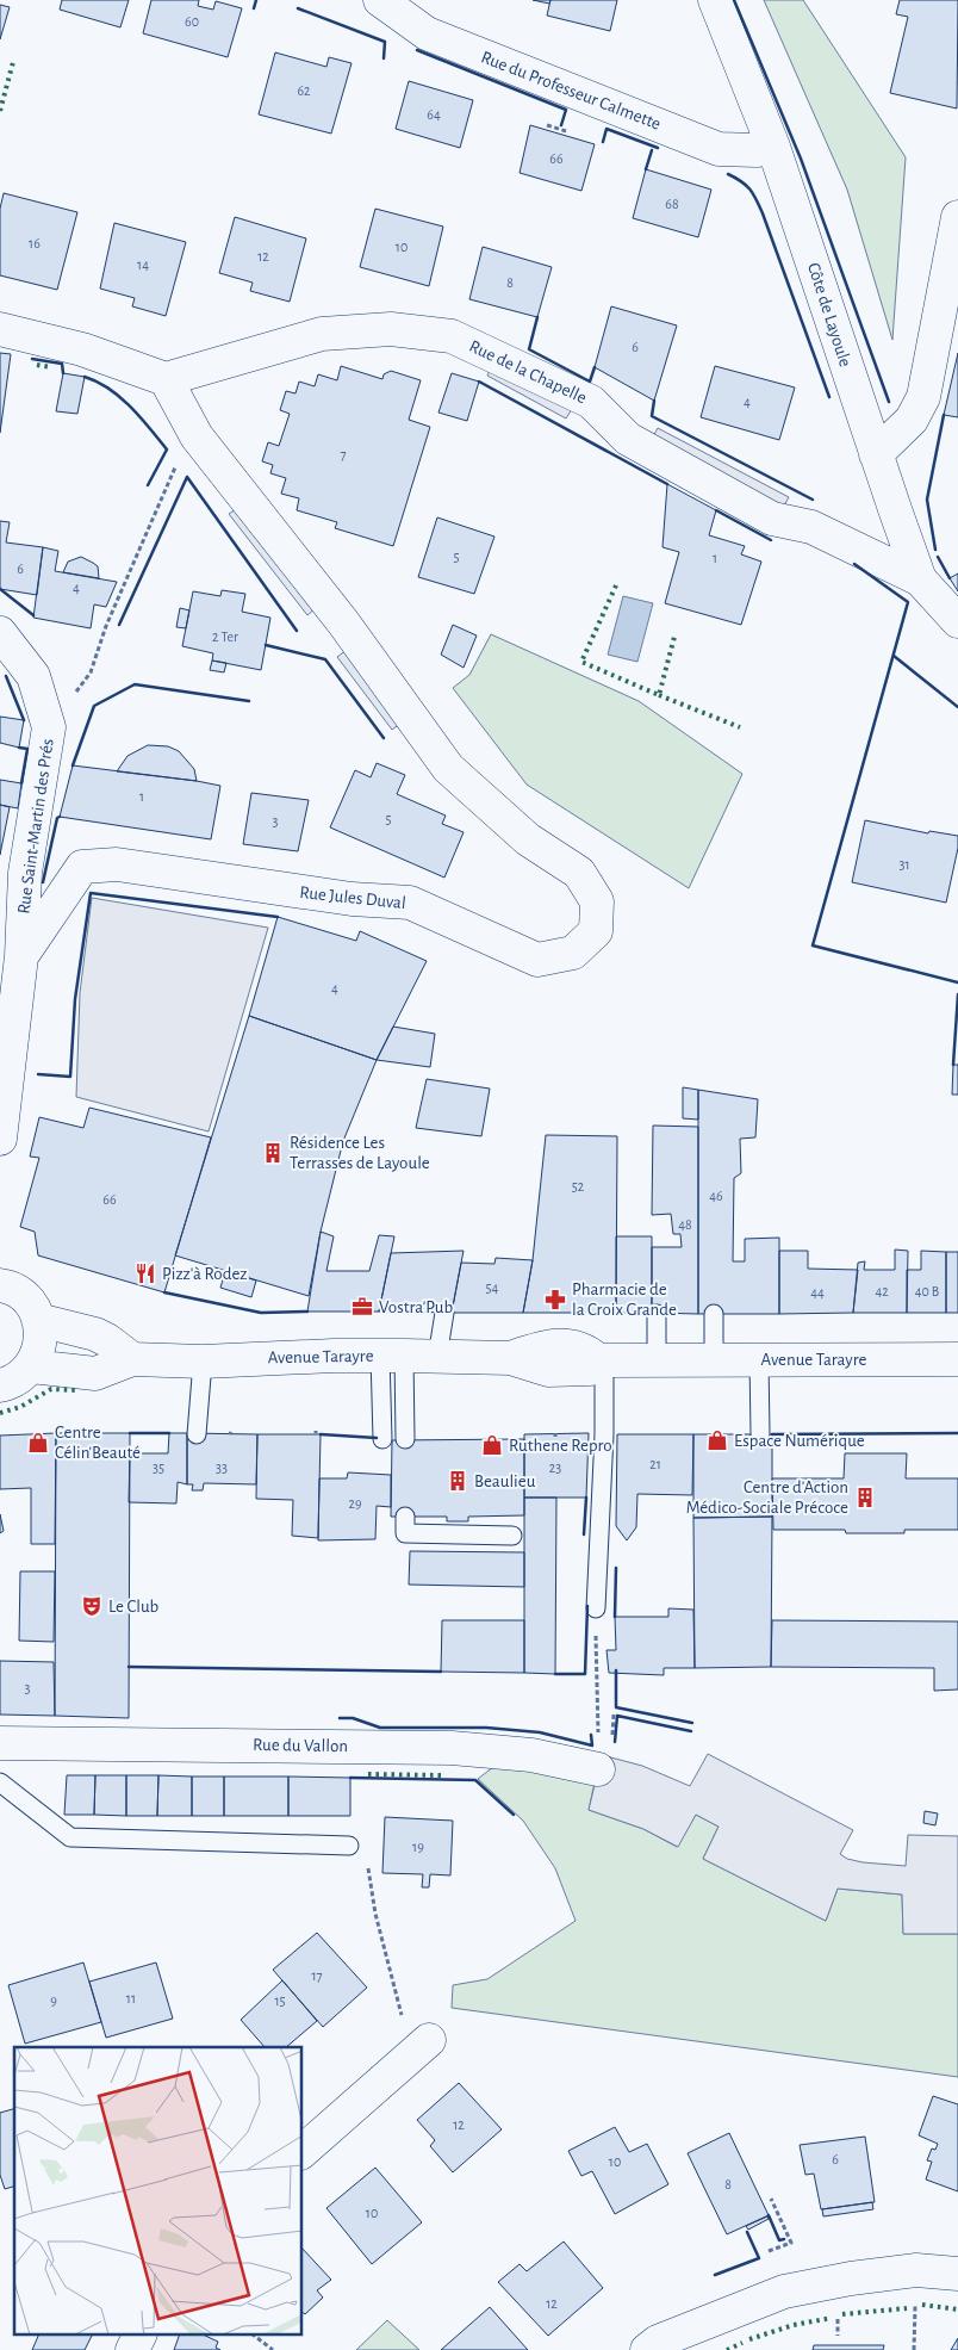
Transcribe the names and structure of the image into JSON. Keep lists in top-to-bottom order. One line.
{"streets":{"street":["Rue du Professeur Calmette","Côte de Layoule","Rue de la Chapelle","Rue Saint-Martin des Prés","Rue Jules Duval","Avenue Tarayre","Rue du Vallon"]},"crossings":[["Rue du Professeur Calmette","Côte de Layoule"],["Côte de Layoule","Rue de la Chapelle"],["Rue de la Chapelle","Rue Jules Duval"],["Rue Saint-Martin des Prés","Rue Jules Duval"]],"places":{"building":["Résidence Les Terrasses de Layoule","Beaulieu","Centre d'Action Médico-Sociale Précoce"],"restaurant":["Pizz'à Rodez"],"pharmacy":["Pharmacie de la Croix Grande"],"office":["Vostra'Pub"],"shop":["Espace Numérique","Centre Célin'Beauté","Ruthene Repro"],"theatre":["Le Club"]},"house_numbers":["60","62","64","66","68","16","10","12","14","8","6","4","7","5","1","6","4","2 Ter","1","5","3","31","4","52","46","66","48","54","42","40 B","44","21","35","33","23","29","3","19","17","11","9","15","12","6","10","8","10","12"]}
